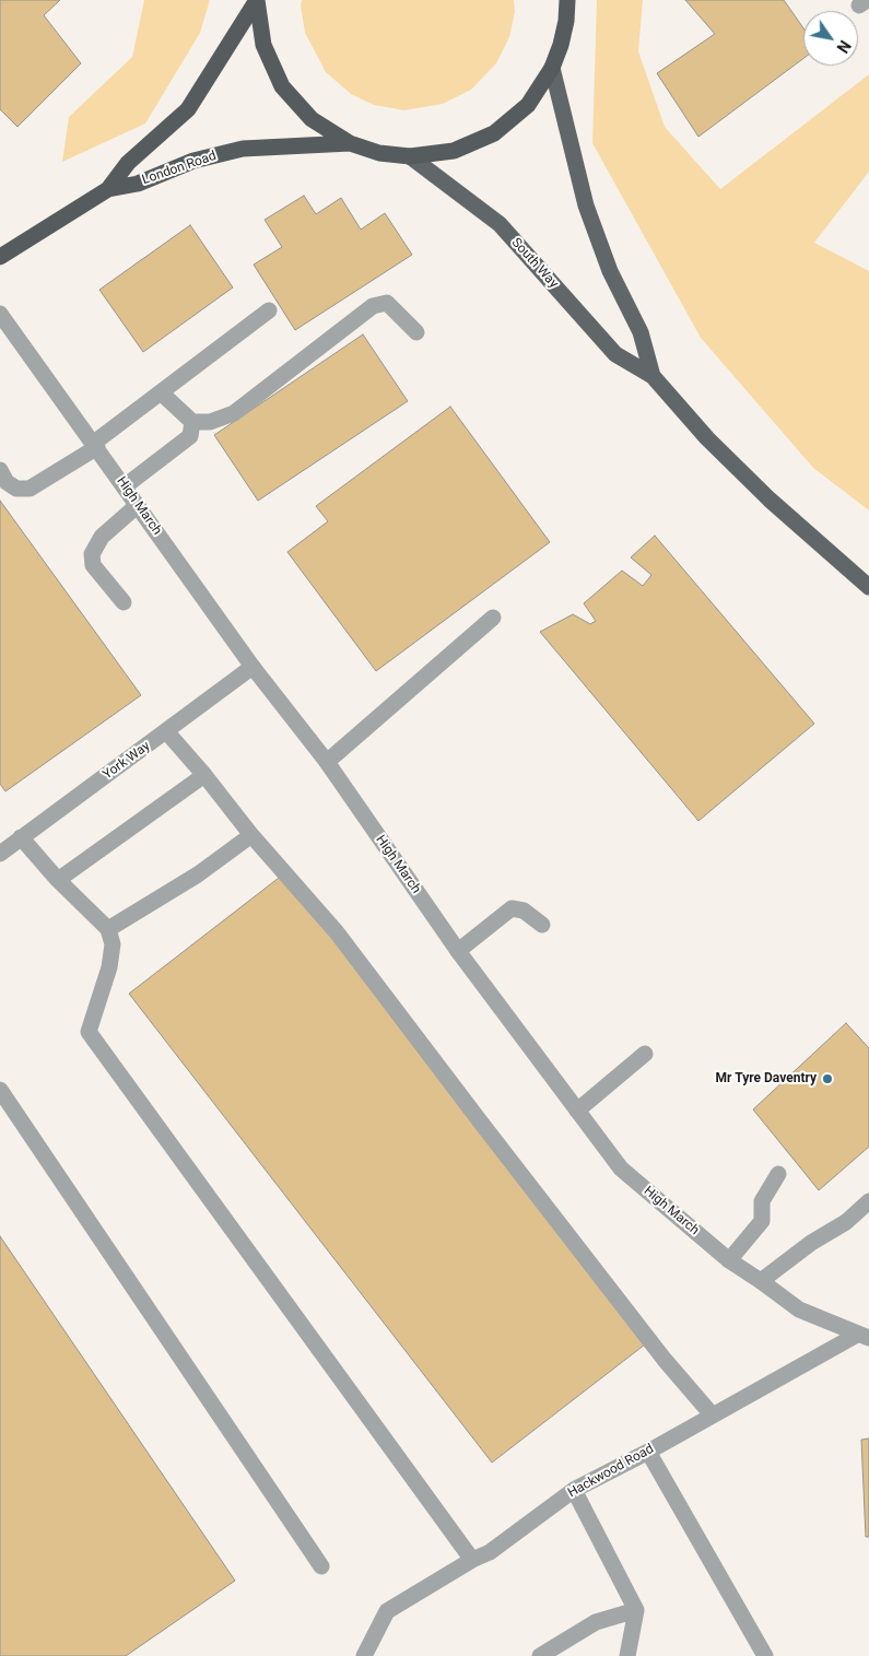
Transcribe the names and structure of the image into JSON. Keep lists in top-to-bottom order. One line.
{"streets":{"highway":["London Road"],"main road":["South Way"],"street":["High March","York Way","Hackwood Road"]},"crossings":[["High March","York Way"],["High March","Hackwood Road"]],"places":["Mr Tyre Daventry"],"north":"bottom right"}
